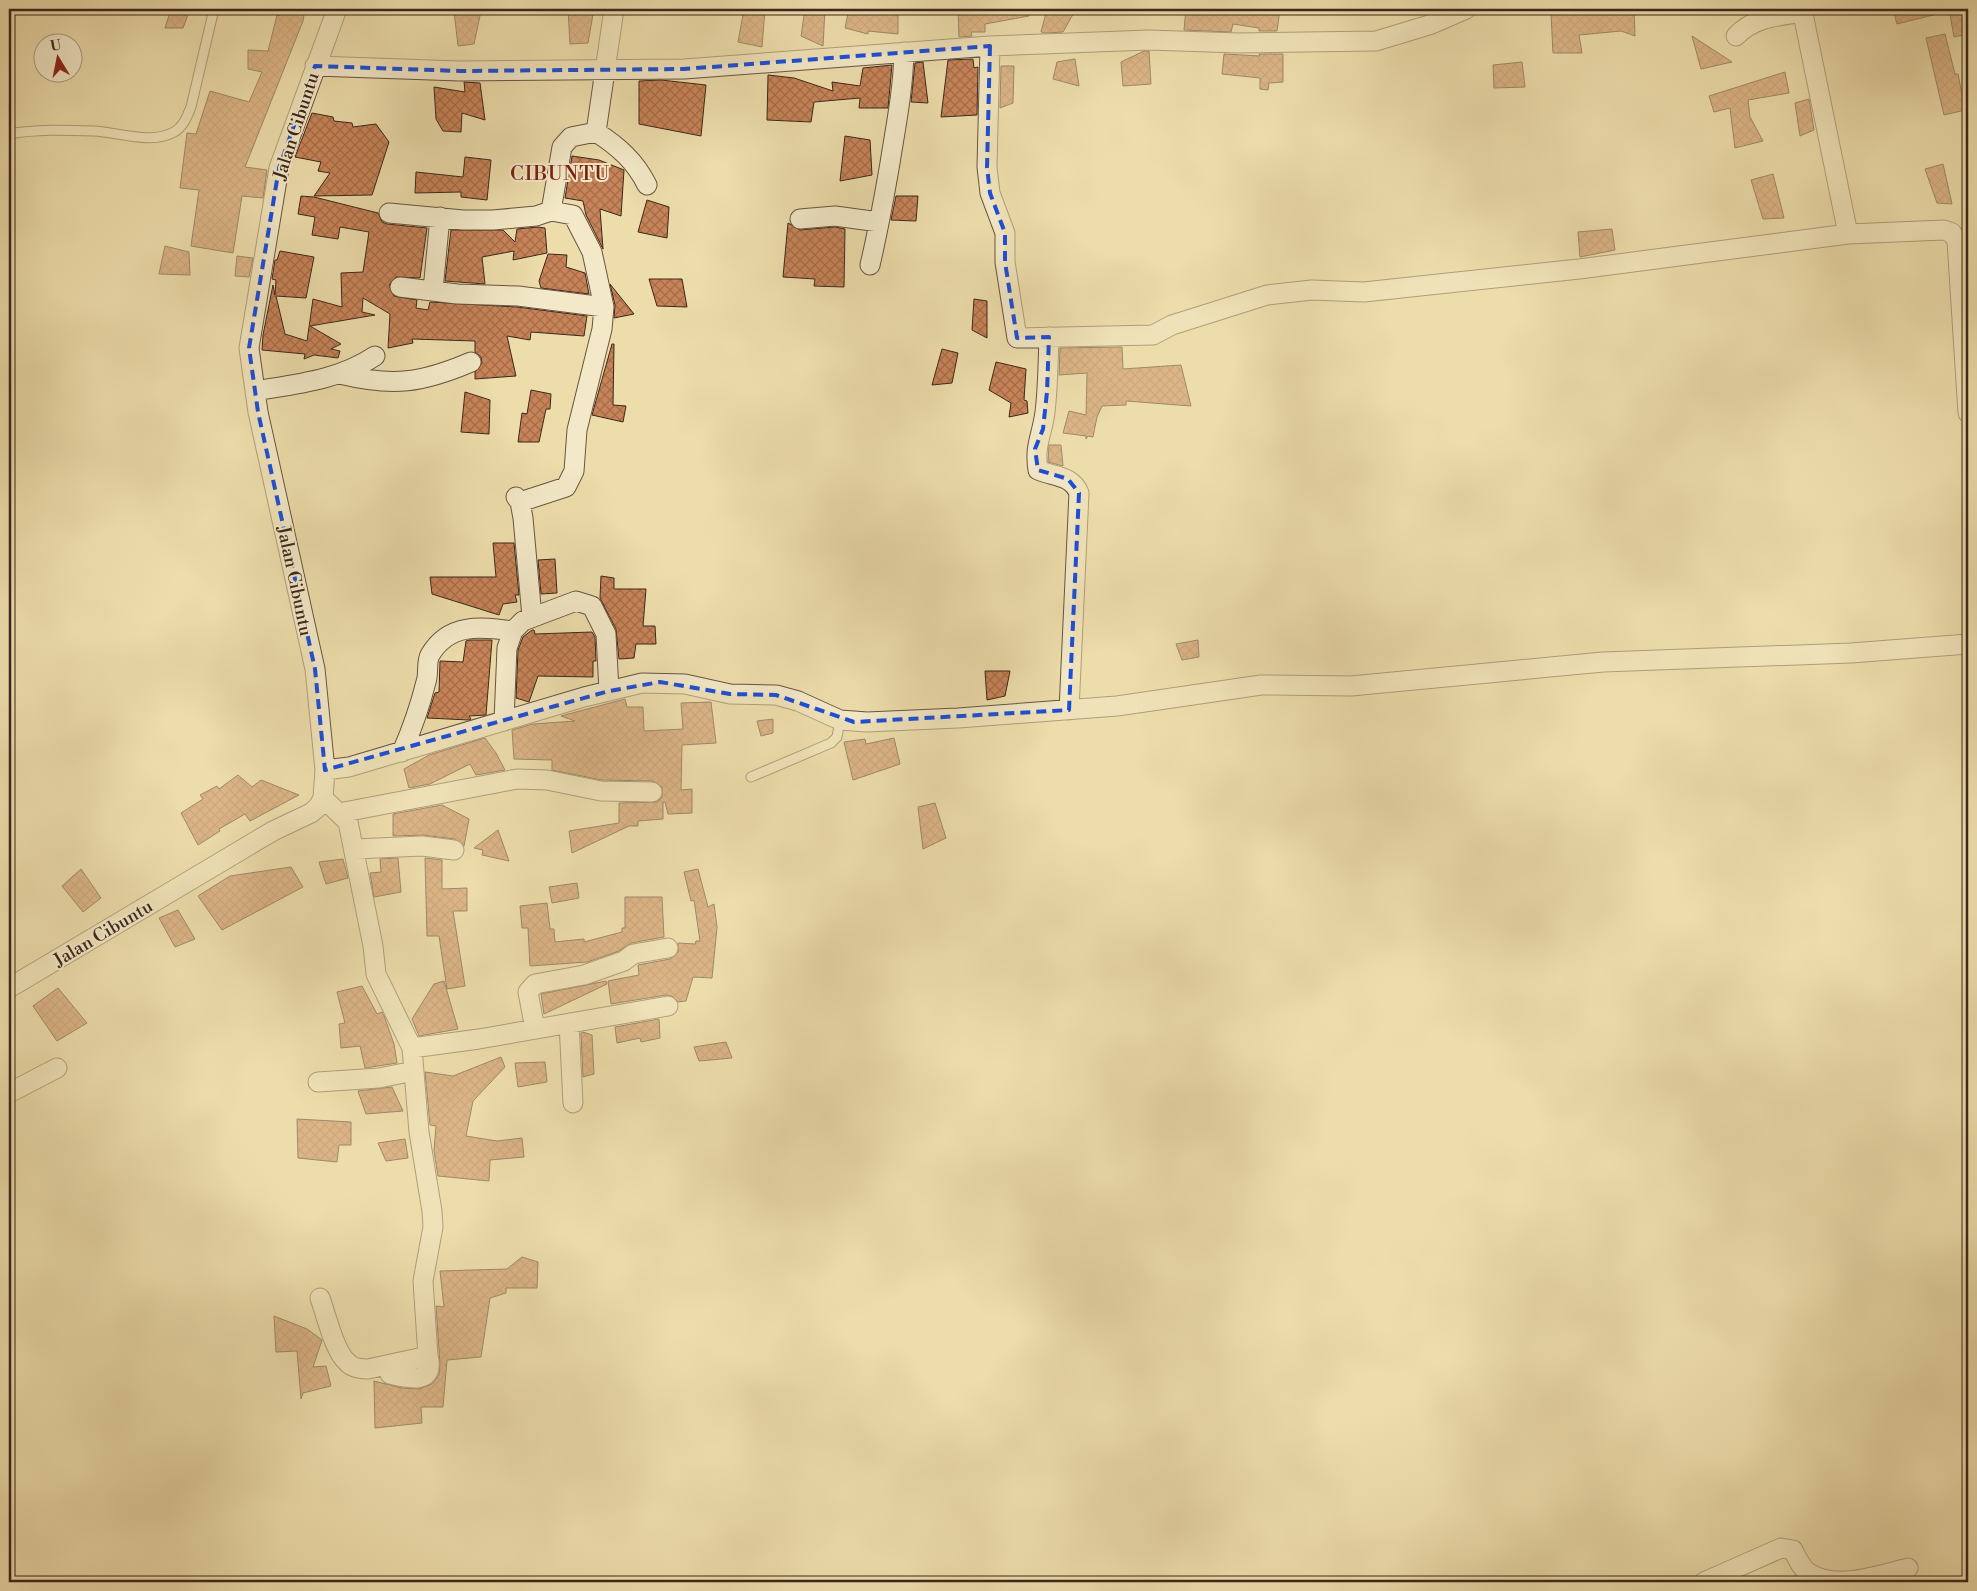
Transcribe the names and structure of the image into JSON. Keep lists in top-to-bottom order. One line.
{"streets":{"street":["Jalan Cibuntu"]},"districts":["CIBUNTU"],"north":"top"}
